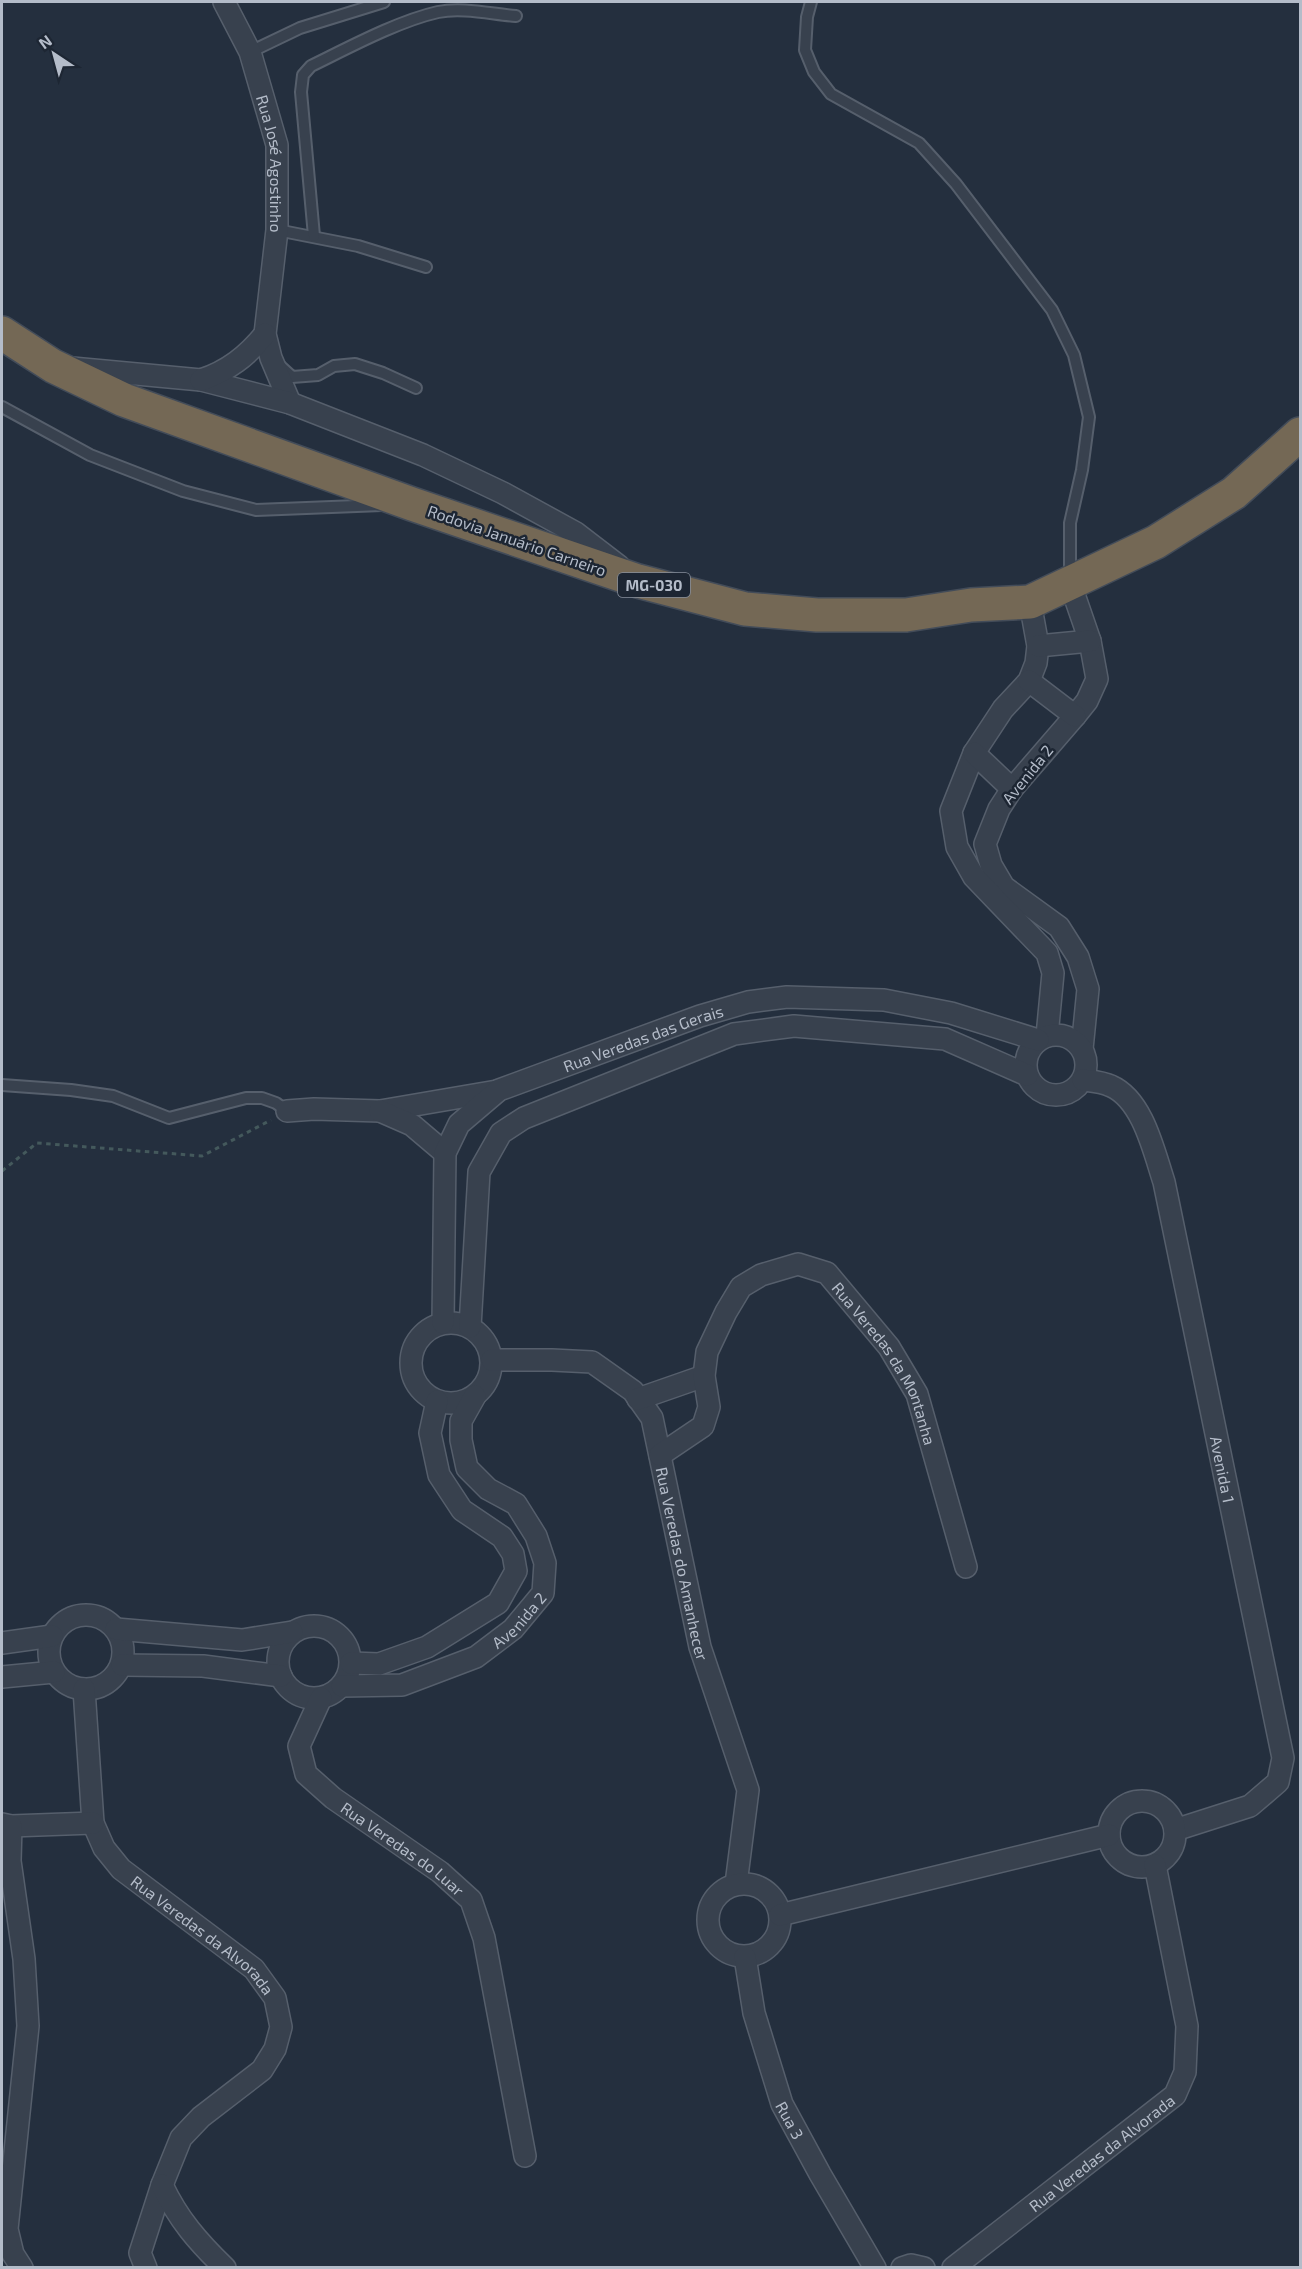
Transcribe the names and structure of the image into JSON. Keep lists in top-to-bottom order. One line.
{"streets":{"highway":["Rodovia Januário Carneiro","MG-030"],"street":["Rua José Agostinho","Avenida 2","Rua Veredas das Gerais","Rua Veredas da Montanha","Avenida 1","Rua Veredas do Amanhecer","Rua Veredas do Luar","Rua Veredas da Alvorada","Rua 3"]},"crossings":[["Rodovia Januário Carneiro","Avenida 2"],["Avenida 2","Rua Veredas das Gerais"],["Avenida 2","Avenida 1"],["Avenida 2","Rua Veredas do Amanhecer"],["Avenida 2","Rua Veredas do Luar"],["Rua Veredas das Gerais","Avenida 1"],["Rua Veredas das Gerais","Rua Veredas do Amanhecer"],["Rua Veredas da Montanha","Rua Veredas do Amanhecer"],["Avenida 1","Rua Veredas da Alvorada"],["Rua Veredas do Amanhecer","Rua 3"]],"north":"top left"}
